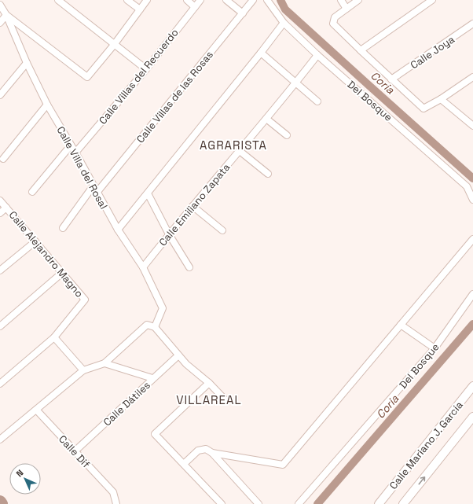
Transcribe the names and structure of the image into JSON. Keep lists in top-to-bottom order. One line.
{"streets":{"street":["Calle Joya","Calle Villas del Recuerdo","Calle Villas de las Rosas","Del Bosque","Calle Villa del Rosal","Calle Emiliano Zapata","Calle Alejandro Magno","Calle Dátiles","Calle Mariano J. García","Calle Dif"]},"crossings":[["Calle Villas del Recuerdo","Calle Villa del Rosal"],["Calle Villas de las Rosas","Calle Villa del Rosal"],["Del Bosque","Calle Emiliano Zapata"],["Calle Villa del Rosal","Calle Emiliano Zapata"],["Calle Dátiles","Calle Dif"]],"districts":["AGRARISTA","VILLAREAL"],"water":["Coria"],"north":"top left"}
